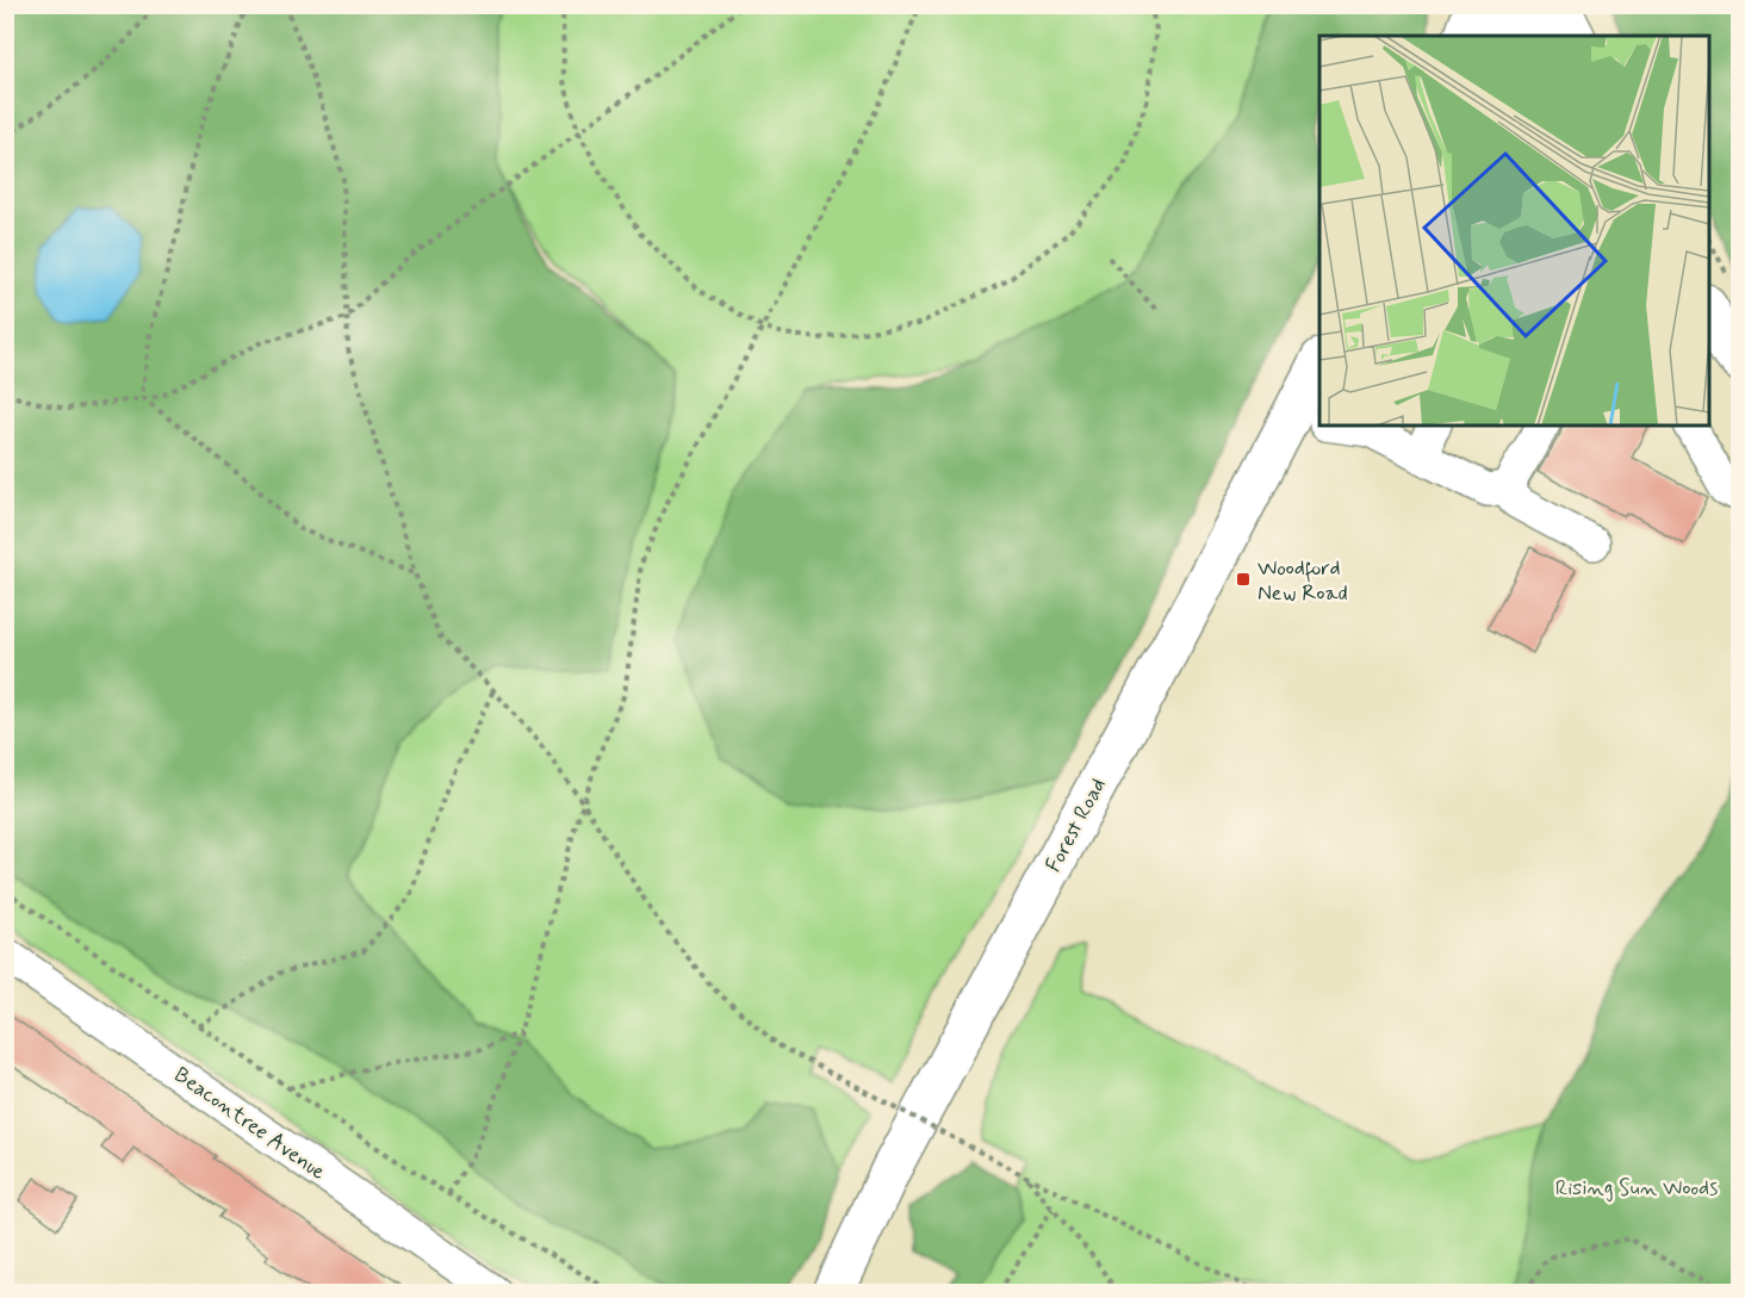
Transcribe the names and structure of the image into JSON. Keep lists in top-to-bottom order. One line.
{"streets":{"main road":["Forest Road"],"street":["Beacontree Avenue"]},"parks":["Rising Sun Woods"],"places":{"transit":["Woodford New Road"]}}
